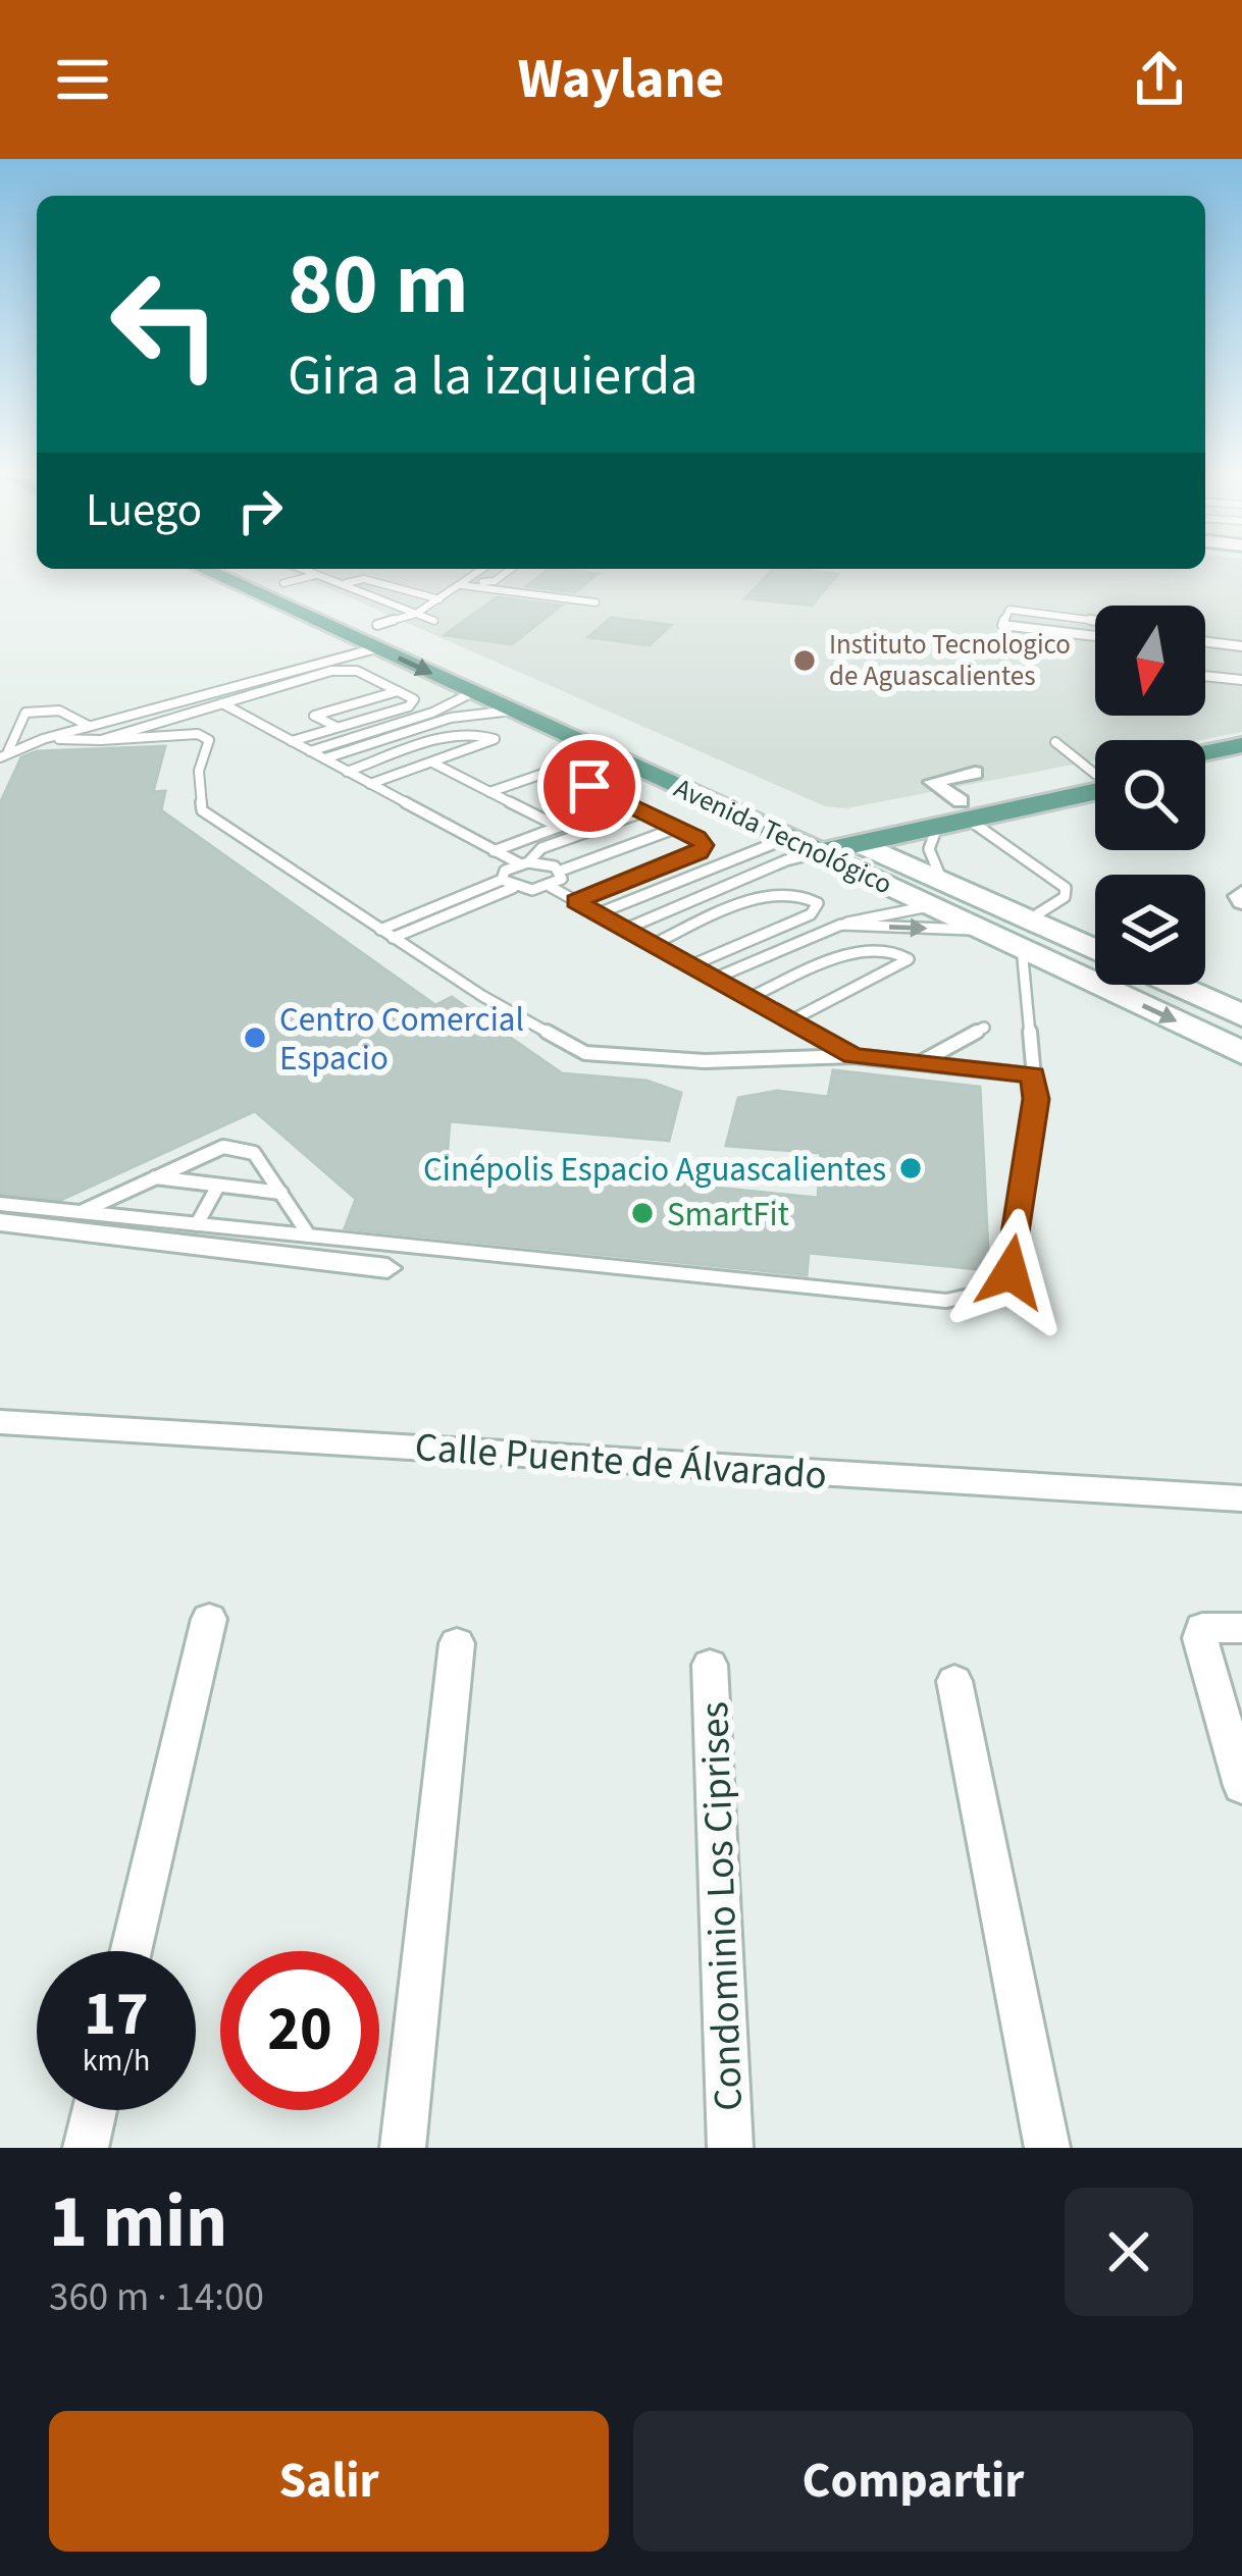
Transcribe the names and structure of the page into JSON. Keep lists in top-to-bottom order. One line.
{"streets":{"main road":["Avenida Tecnológico"],"street":["Calle Puente de Álvarado","Condominio Los Ciprises"]},"places":["Instituto Tecnologico de Aguascalientes","Centro Comercial Espacio","Cinépolis Espacio Aguascalientes","SmartFit"],"north":"bottom","page":{"header":"Waylane","turn":["80 m","Gira a la izquierda"],"then":"Luego","speed":"17 km/h","limit":"20","heading":["1 min","360 m · 14:00"],"buttons":["Salir","Compartir"]}}
